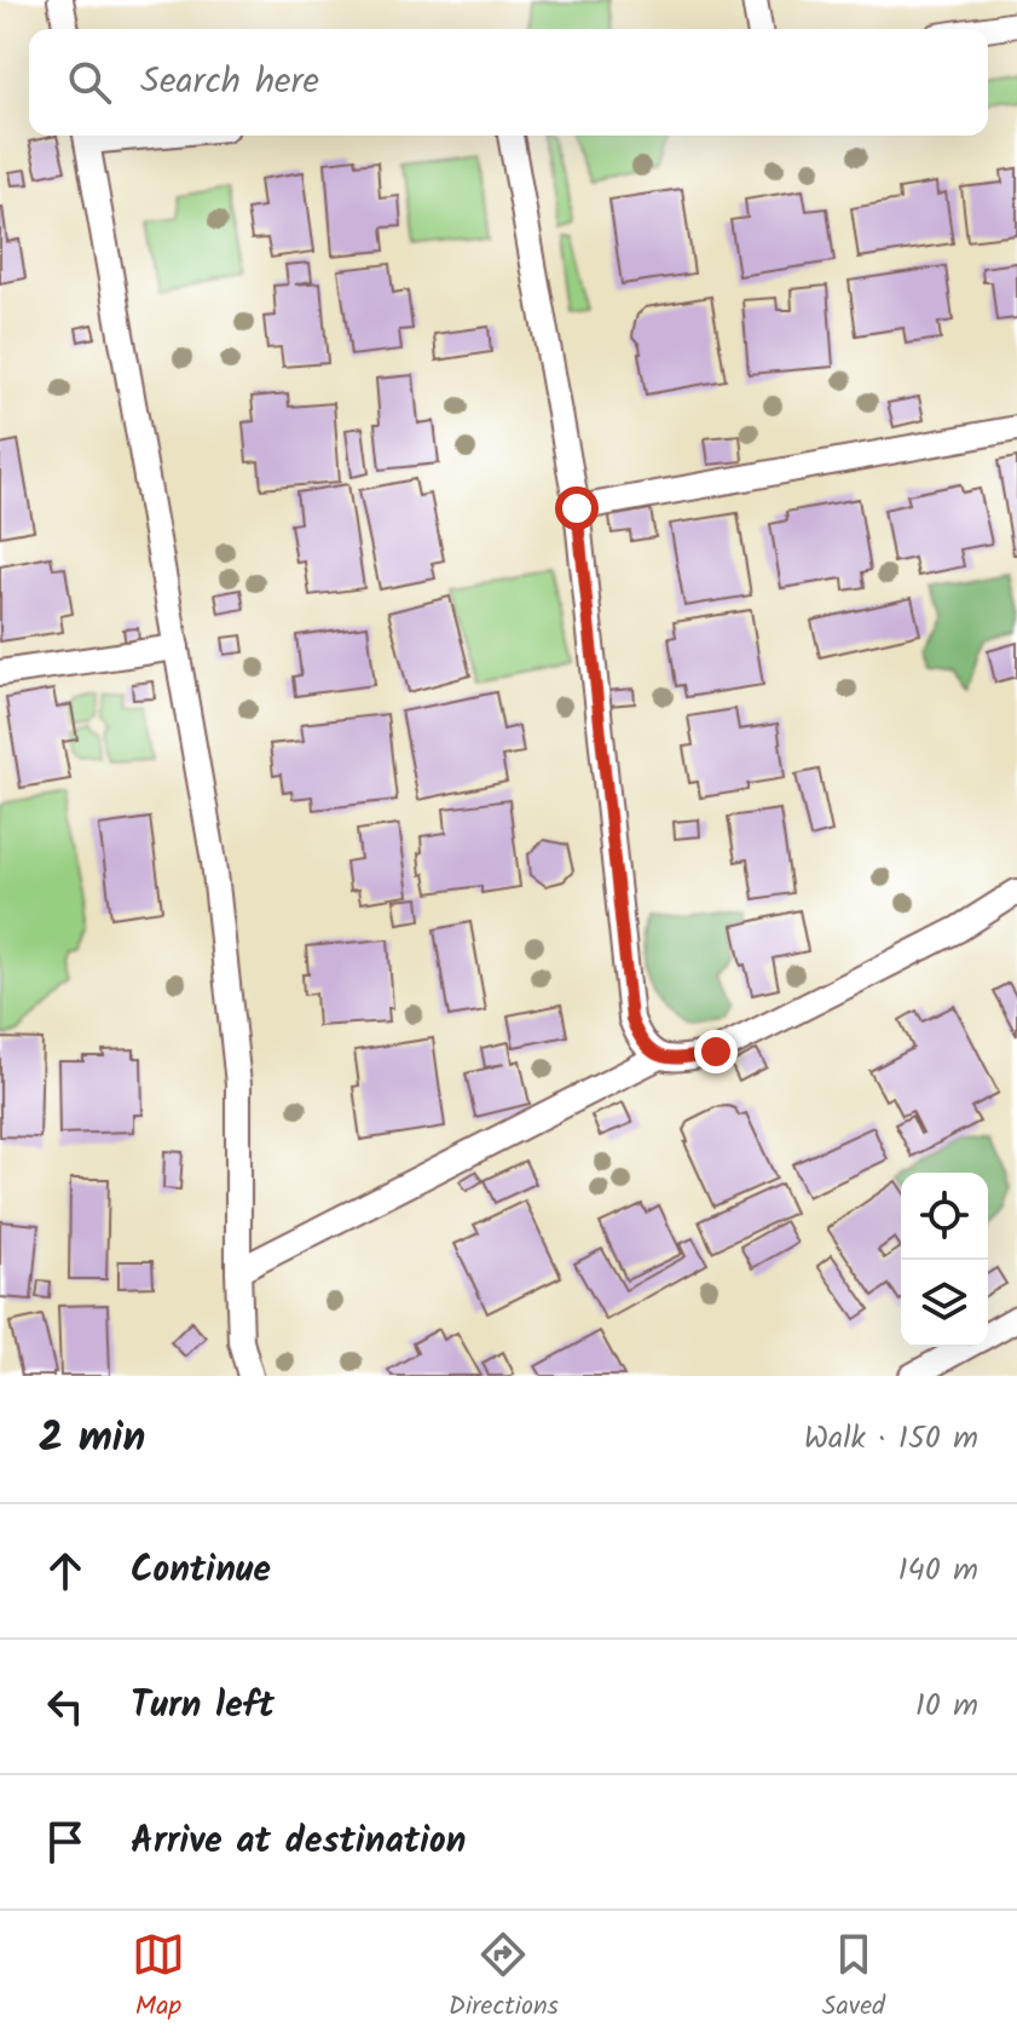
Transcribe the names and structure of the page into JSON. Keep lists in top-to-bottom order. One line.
{"page":{"search":"Search here","heading":["2 min","Walk · 150 m"],"list":[["Continue","140 m"],["Turn left","10 m"],"Arrive at destination"],"nav":["Map","Directions","Saved"]}}
